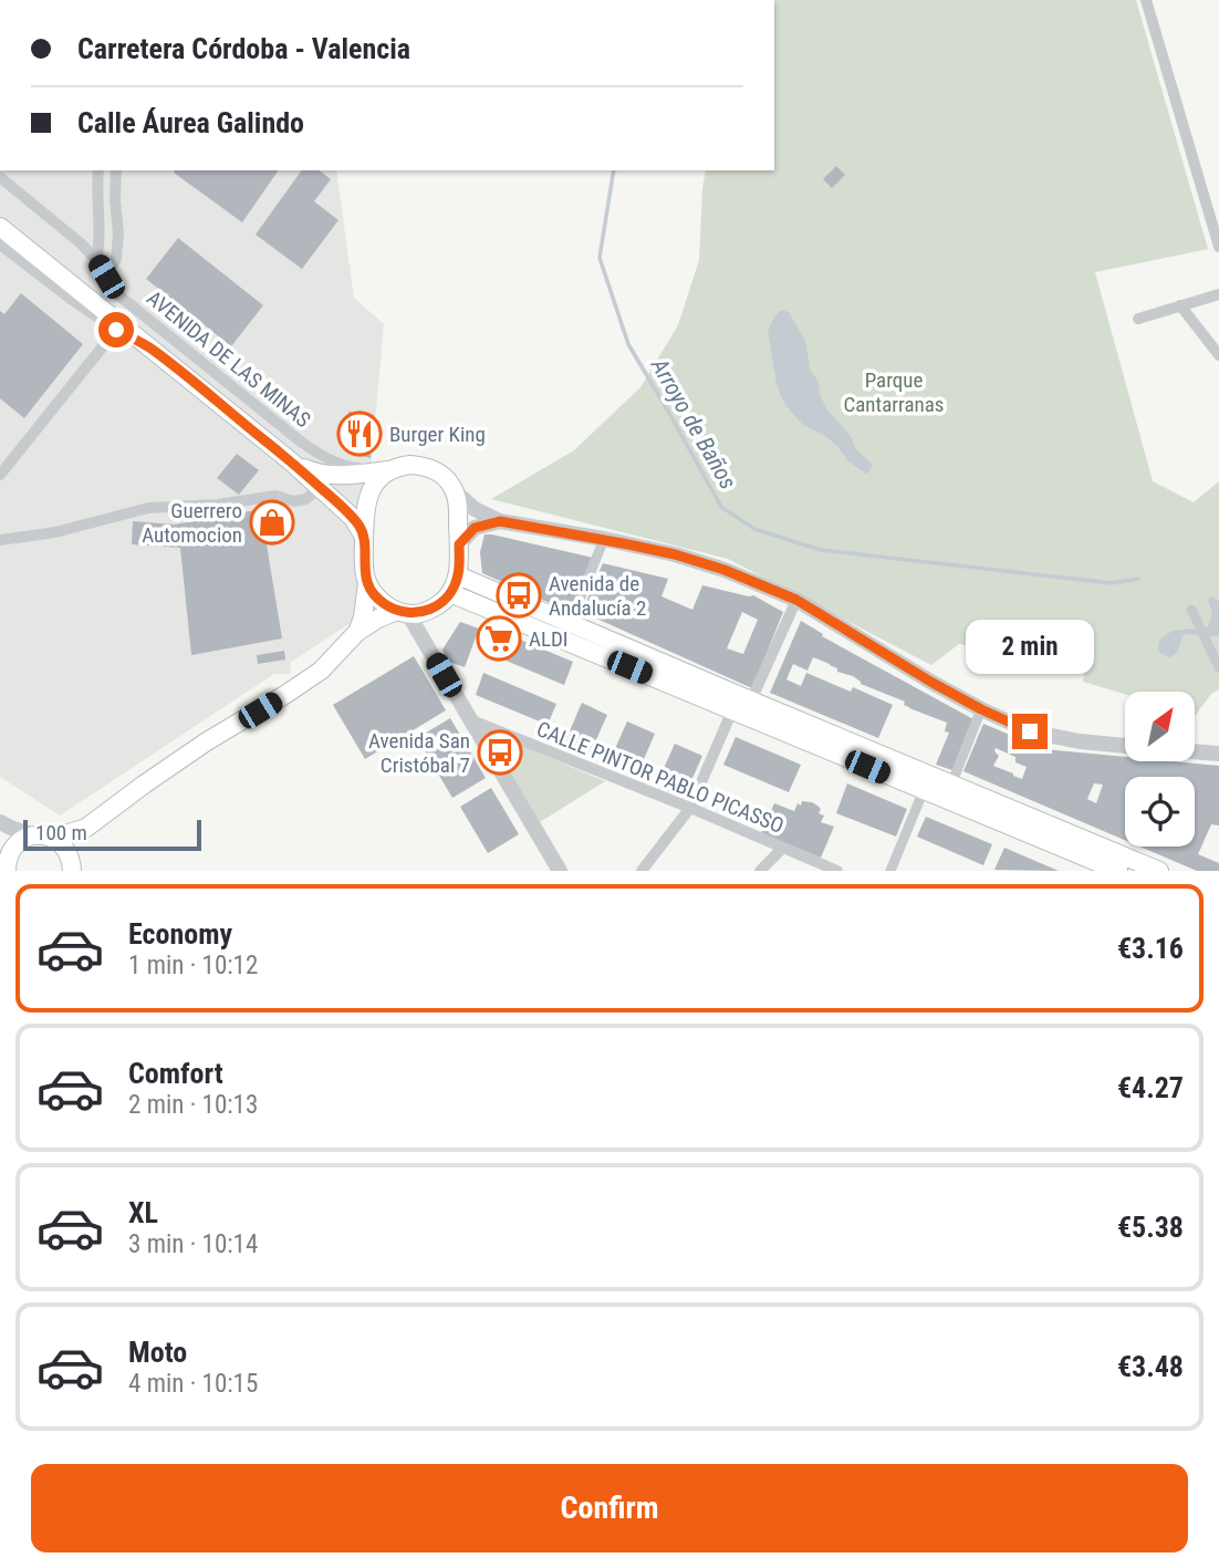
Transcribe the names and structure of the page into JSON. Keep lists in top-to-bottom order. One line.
{"streets":{"street":["AVENIDA DE LAS MINAS","CALLE PINTOR PABLO PICASSO"]},"water":["Arroyo de Baños"],"parks":["Parque Cantarranas"],"places":{"restaurant":["Burger King"],"shop":["Guerrero Automocion"],"bus stop":["Avenida de Andalucía 2","Avenida San Cristóbal 7"],"supermarket":["ALDI"]},"scale_bar":"100 m","north":"top right","page":{"banner":["Carretera Córdoba - Valencia","Calle Áurea Galindo"],"bubble":"2 min","scale":"100 m","list":[{"name":"Economy","note":"1 min · 10:12","value":"€3.16"},{"name":"Comfort","note":"2 min · 10:13","value":"€4.27"},{"name":"XL","note":"3 min · 10:14","value":"€5.38"},{"name":"Moto","note":"4 min · 10:15","value":"€3.48"}],"buttons":"Confirm"}}
